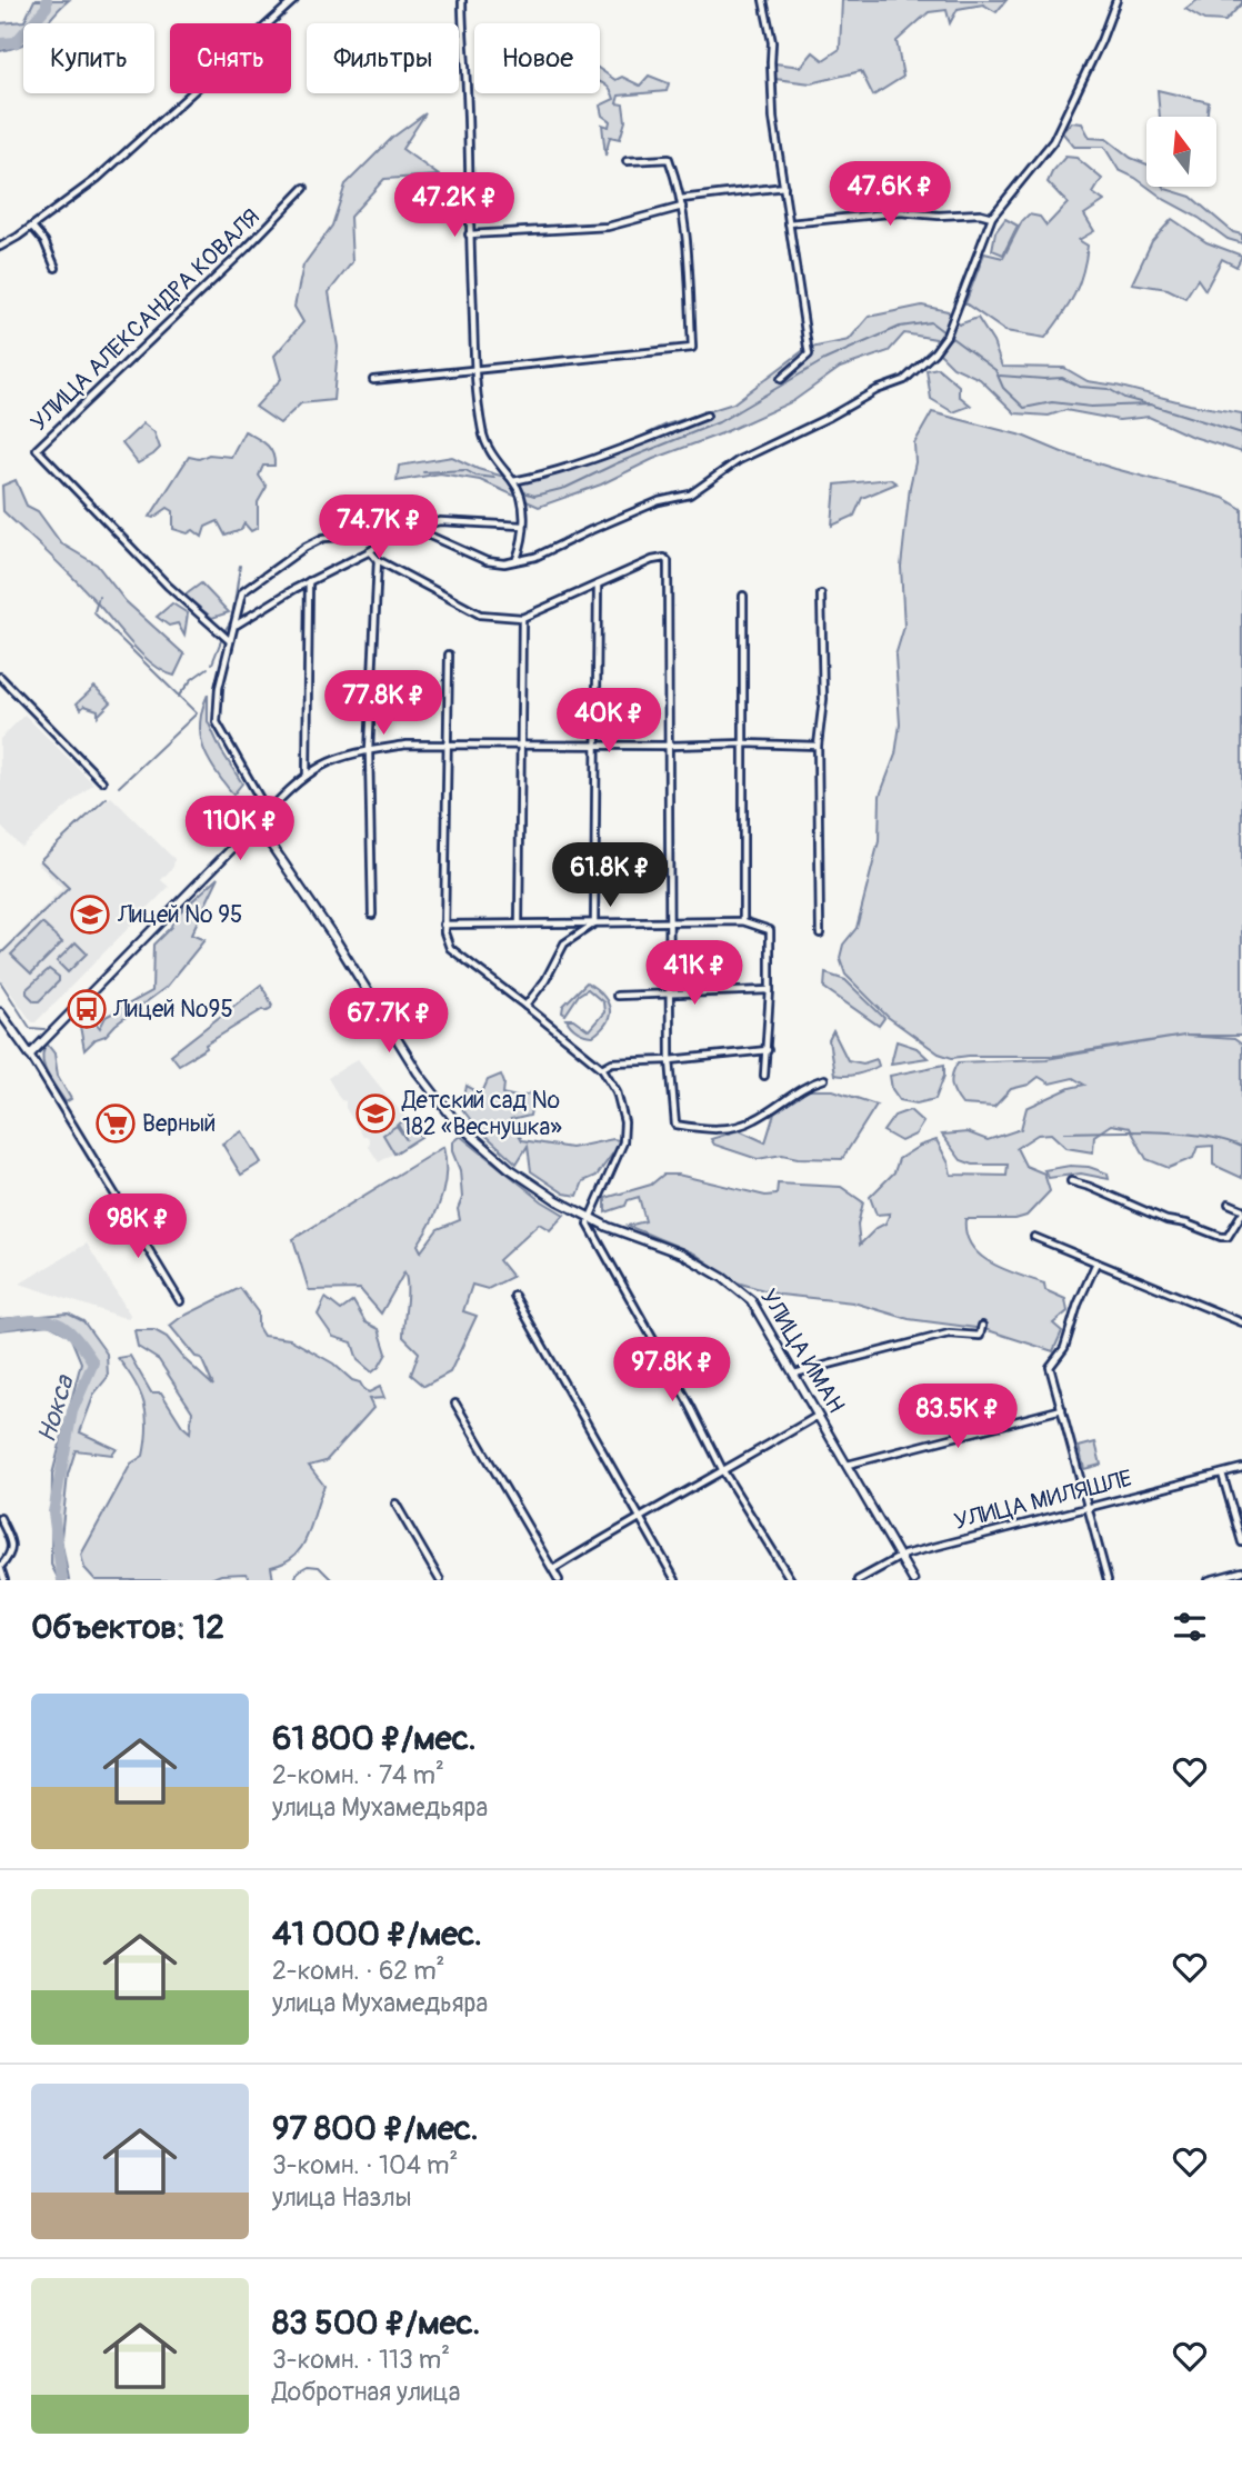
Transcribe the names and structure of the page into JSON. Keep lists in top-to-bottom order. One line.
{"streets":{"street":["УЛИЦА АЛЕКСАНДРА КОВАЛЯ","УЛИЦА ИМАН","УЛИЦА МИЛЯШЛЕ"]},"crossings":[["УЛИЦА ИМАН","УЛИЦА МИЛЯШЛЕ"]],"water":["Нокса"],"places":{"school or university":["Лицей № 95","Детский сад № 182 «Веснушка»"],"bus stop":["Лицей №95"],"supermarket":["Верный"]},"north":"top","page":{"chip":["Купить","Снять","Фильтры","Новое"],"price":["47.6K ₽","47.2K ₽","74.7K ₽","77.8K ₽","40K ₽","110K ₽","61.8K ₽","41K ₽","67.7K ₽","98K ₽","97.8K ₽","83.5K ₽"],"heading":"Объектов: 12","list":[{"name":"61 800 ₽/мес.","note":"2-комн. · 74 m² · улица Мухамедьяра"},{"name":"41 000 ₽/мес.","note":"2-комн. · 62 m² · улица Мухамедьяра"},{"name":"97 800 ₽/мес.","note":"3-комн. · 104 m² · улица Назлы"},{"name":"83 500 ₽/мес.","note":"3-комн. · 113 m² · Добротная улица"}]}}
